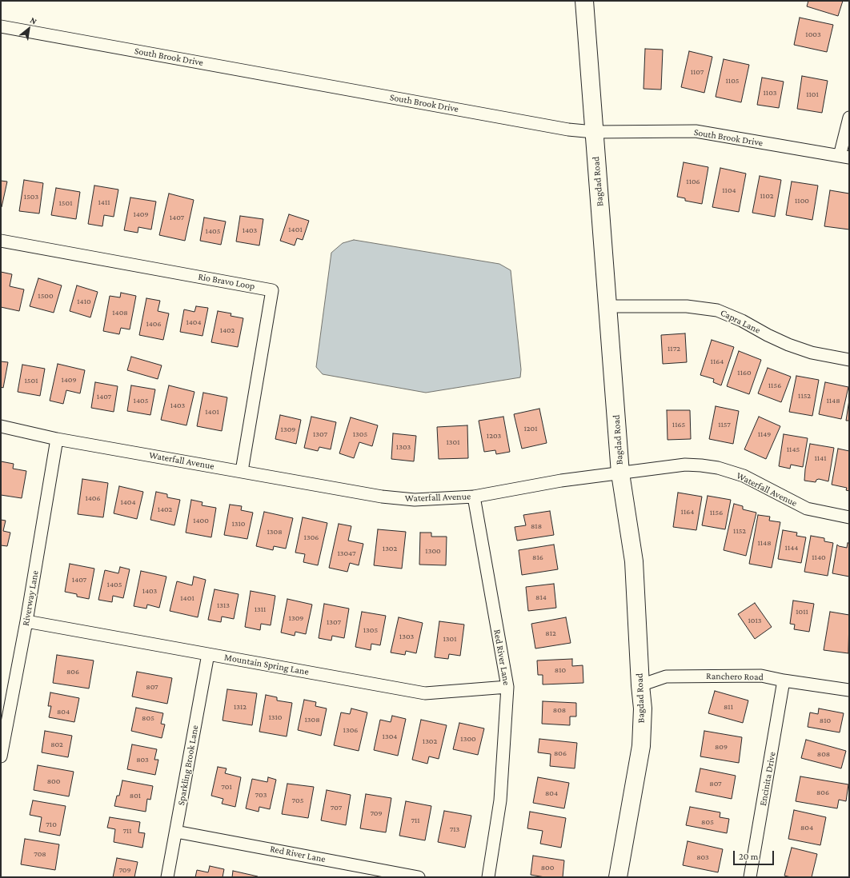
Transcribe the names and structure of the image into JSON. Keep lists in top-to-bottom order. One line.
{"streets":{"street":["South Brook Drive","Bagdad Road","Rio Bravo Loop","Capra Lane","Waterfall Avenue","Riverway Lane","Red River Lane","Mountain Spring Lane","Ranchero Road","Sparkling Brook Lane","Encinita Drive"]},"crossings":[["South Brook Drive","Bagdad Road"],["Bagdad Road","Capra Lane"],["Bagdad Road","Waterfall Avenue"],["Bagdad Road","Ranchero Road"],["Rio Bravo Loop","Waterfall Avenue"],["Waterfall Avenue","Riverway Lane"],["Waterfall Avenue","Red River Lane"],["Riverway Lane","Mountain Spring Lane"],["Red River Lane","Mountain Spring Lane"],["Red River Lane","Sparkling Brook Lane"],["Mountain Spring Lane","Sparkling Brook Lane"],["Ranchero Road","Encinita Drive"]],"house_numbers":["1003","1107","1105","1103","1101","1106","1104","1102","1503","1100","1411","1501","1409","1407","1401","1403","1405","1500","1410","1408","1404","1406","1402","1172","1164","1160","1409","1501","1156","1152","1407","1405","1148","1403","1401","1165","1157","1201","1309","1307","1305","1149","1203","1301","1303","1145","1141","1406","1404","1402","1164","1156","1400","1310","818","1152","1308","1306","1148","1144","1302","1300","13047","816","1140","1407","1405","1403","814","1401","1313","1311","1011","1309","1013","1307","1305","812","1303","1301","810","806","807","1312","811","808","804","1310","805","1308","810","1306","1304","1300","1302","802","809","806","808","803","800","807","701","806","804","703","801","705","707","709","711","805","710","804","713","711","708","803","800","709"],"scale_bar":"20 m","north":"top right"}
